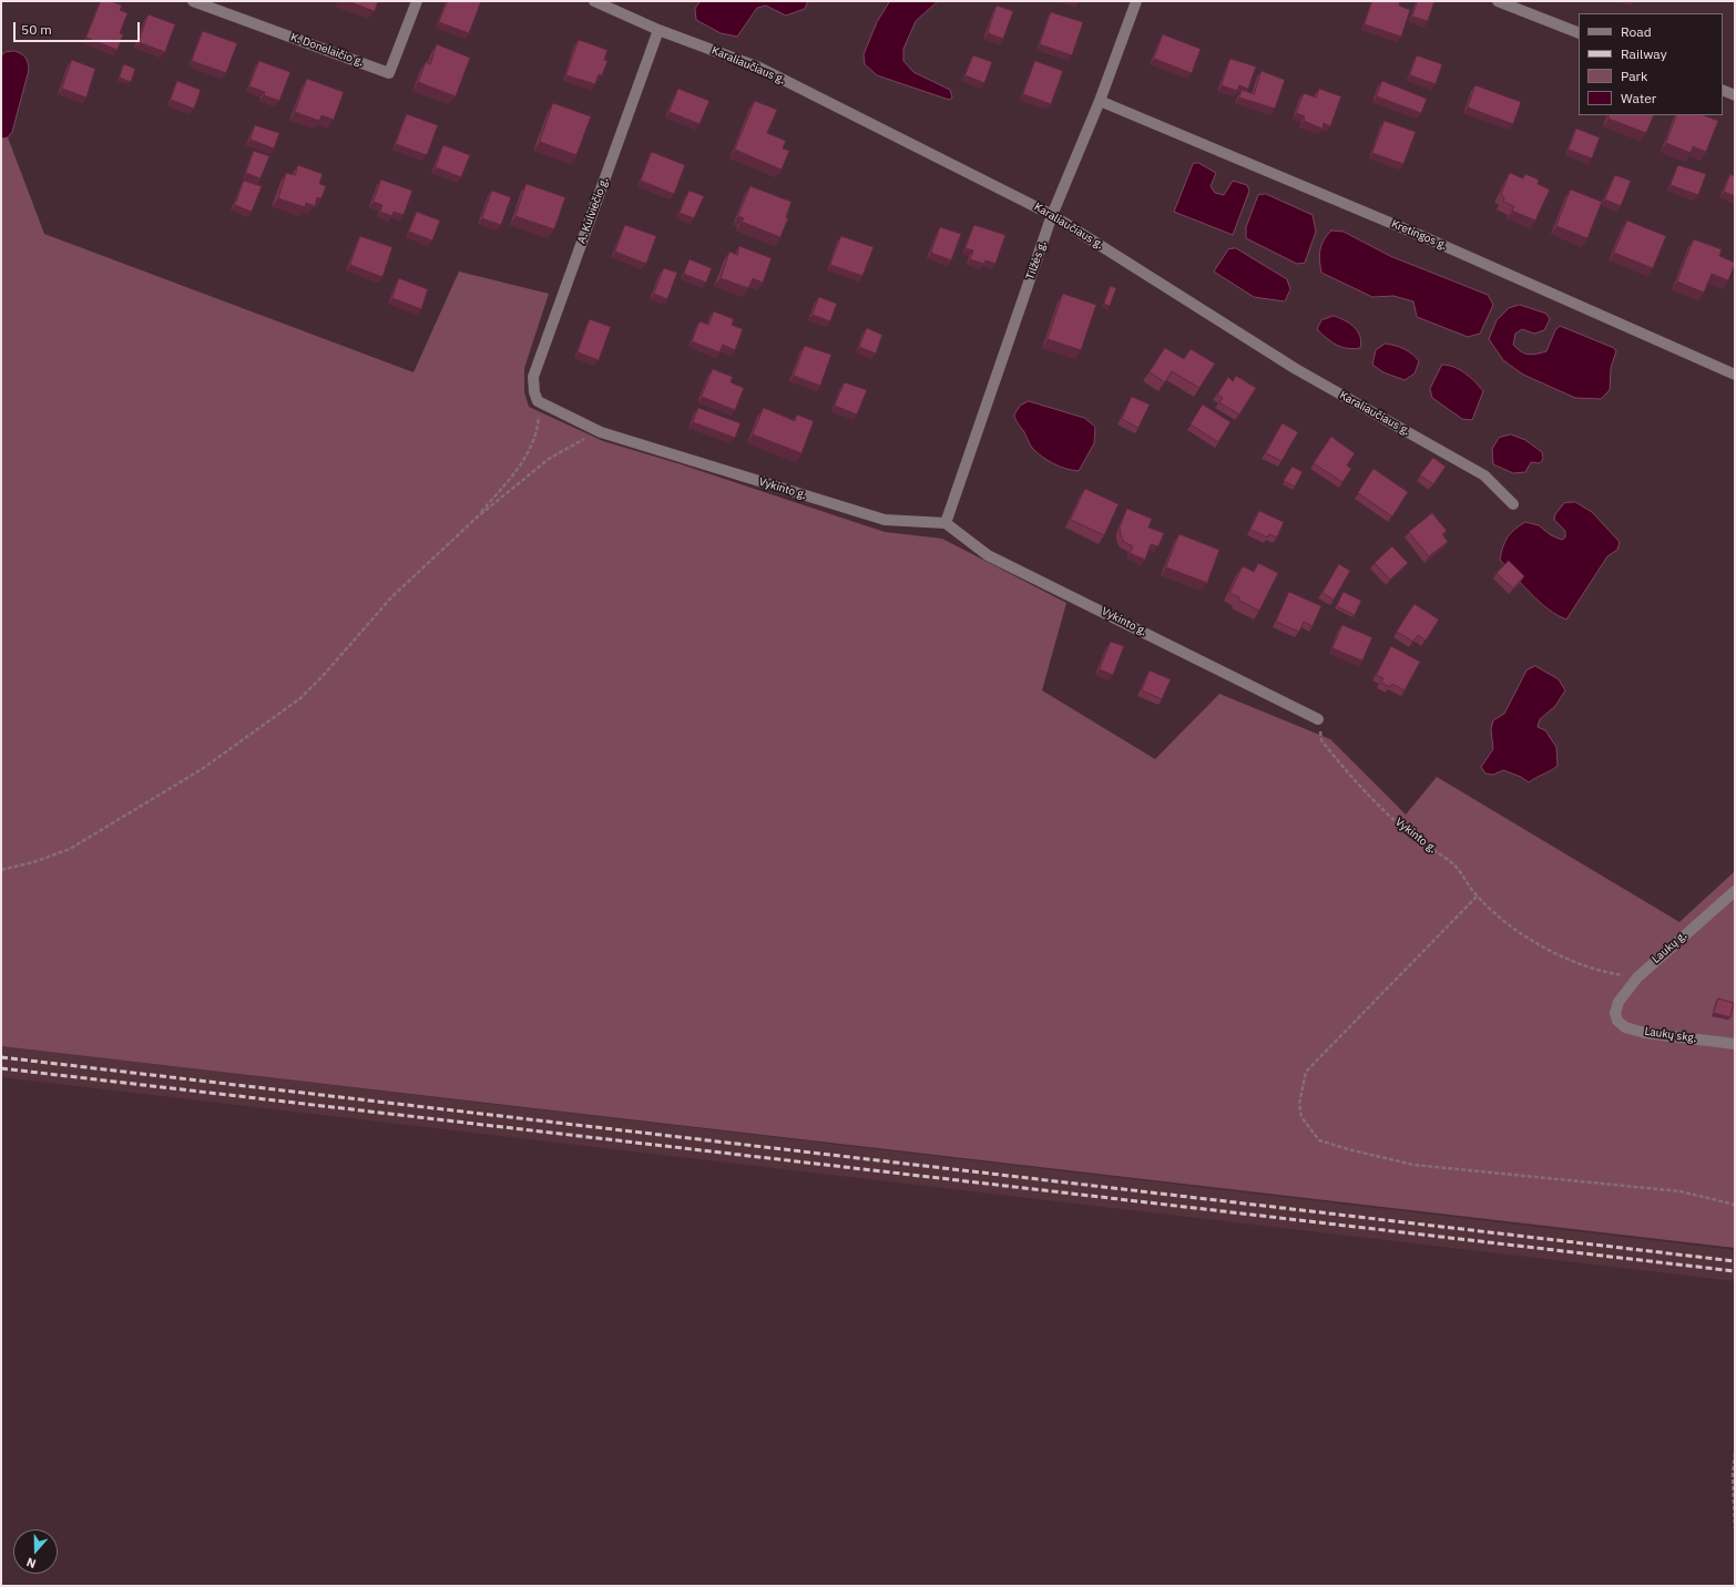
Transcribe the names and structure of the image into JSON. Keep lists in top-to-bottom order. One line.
{"streets":{"street":["K. Donelaičio g.","Karaliaučiaus g.","A. Kulviečio g.","Kretingos g.","Tilžės g.","Vykinto g.","Laukų g.","Laukų skg."]},"crossings":[["Karaliaučiaus g.","A. Kulviečio g."],["Karaliaučiaus g.","Tilžės g."],["A. Kulviečio g.","Vykinto g."],["Kretingos g.","Tilžės g."],["Tilžės g.","Vykinto g."],["Vykinto g.","Laukų g."],["Laukų g.","Laukų skg."]],"legend":["Road","Railway","Park","Water"],"scale_bar":"50 m","north":"bottom"}
